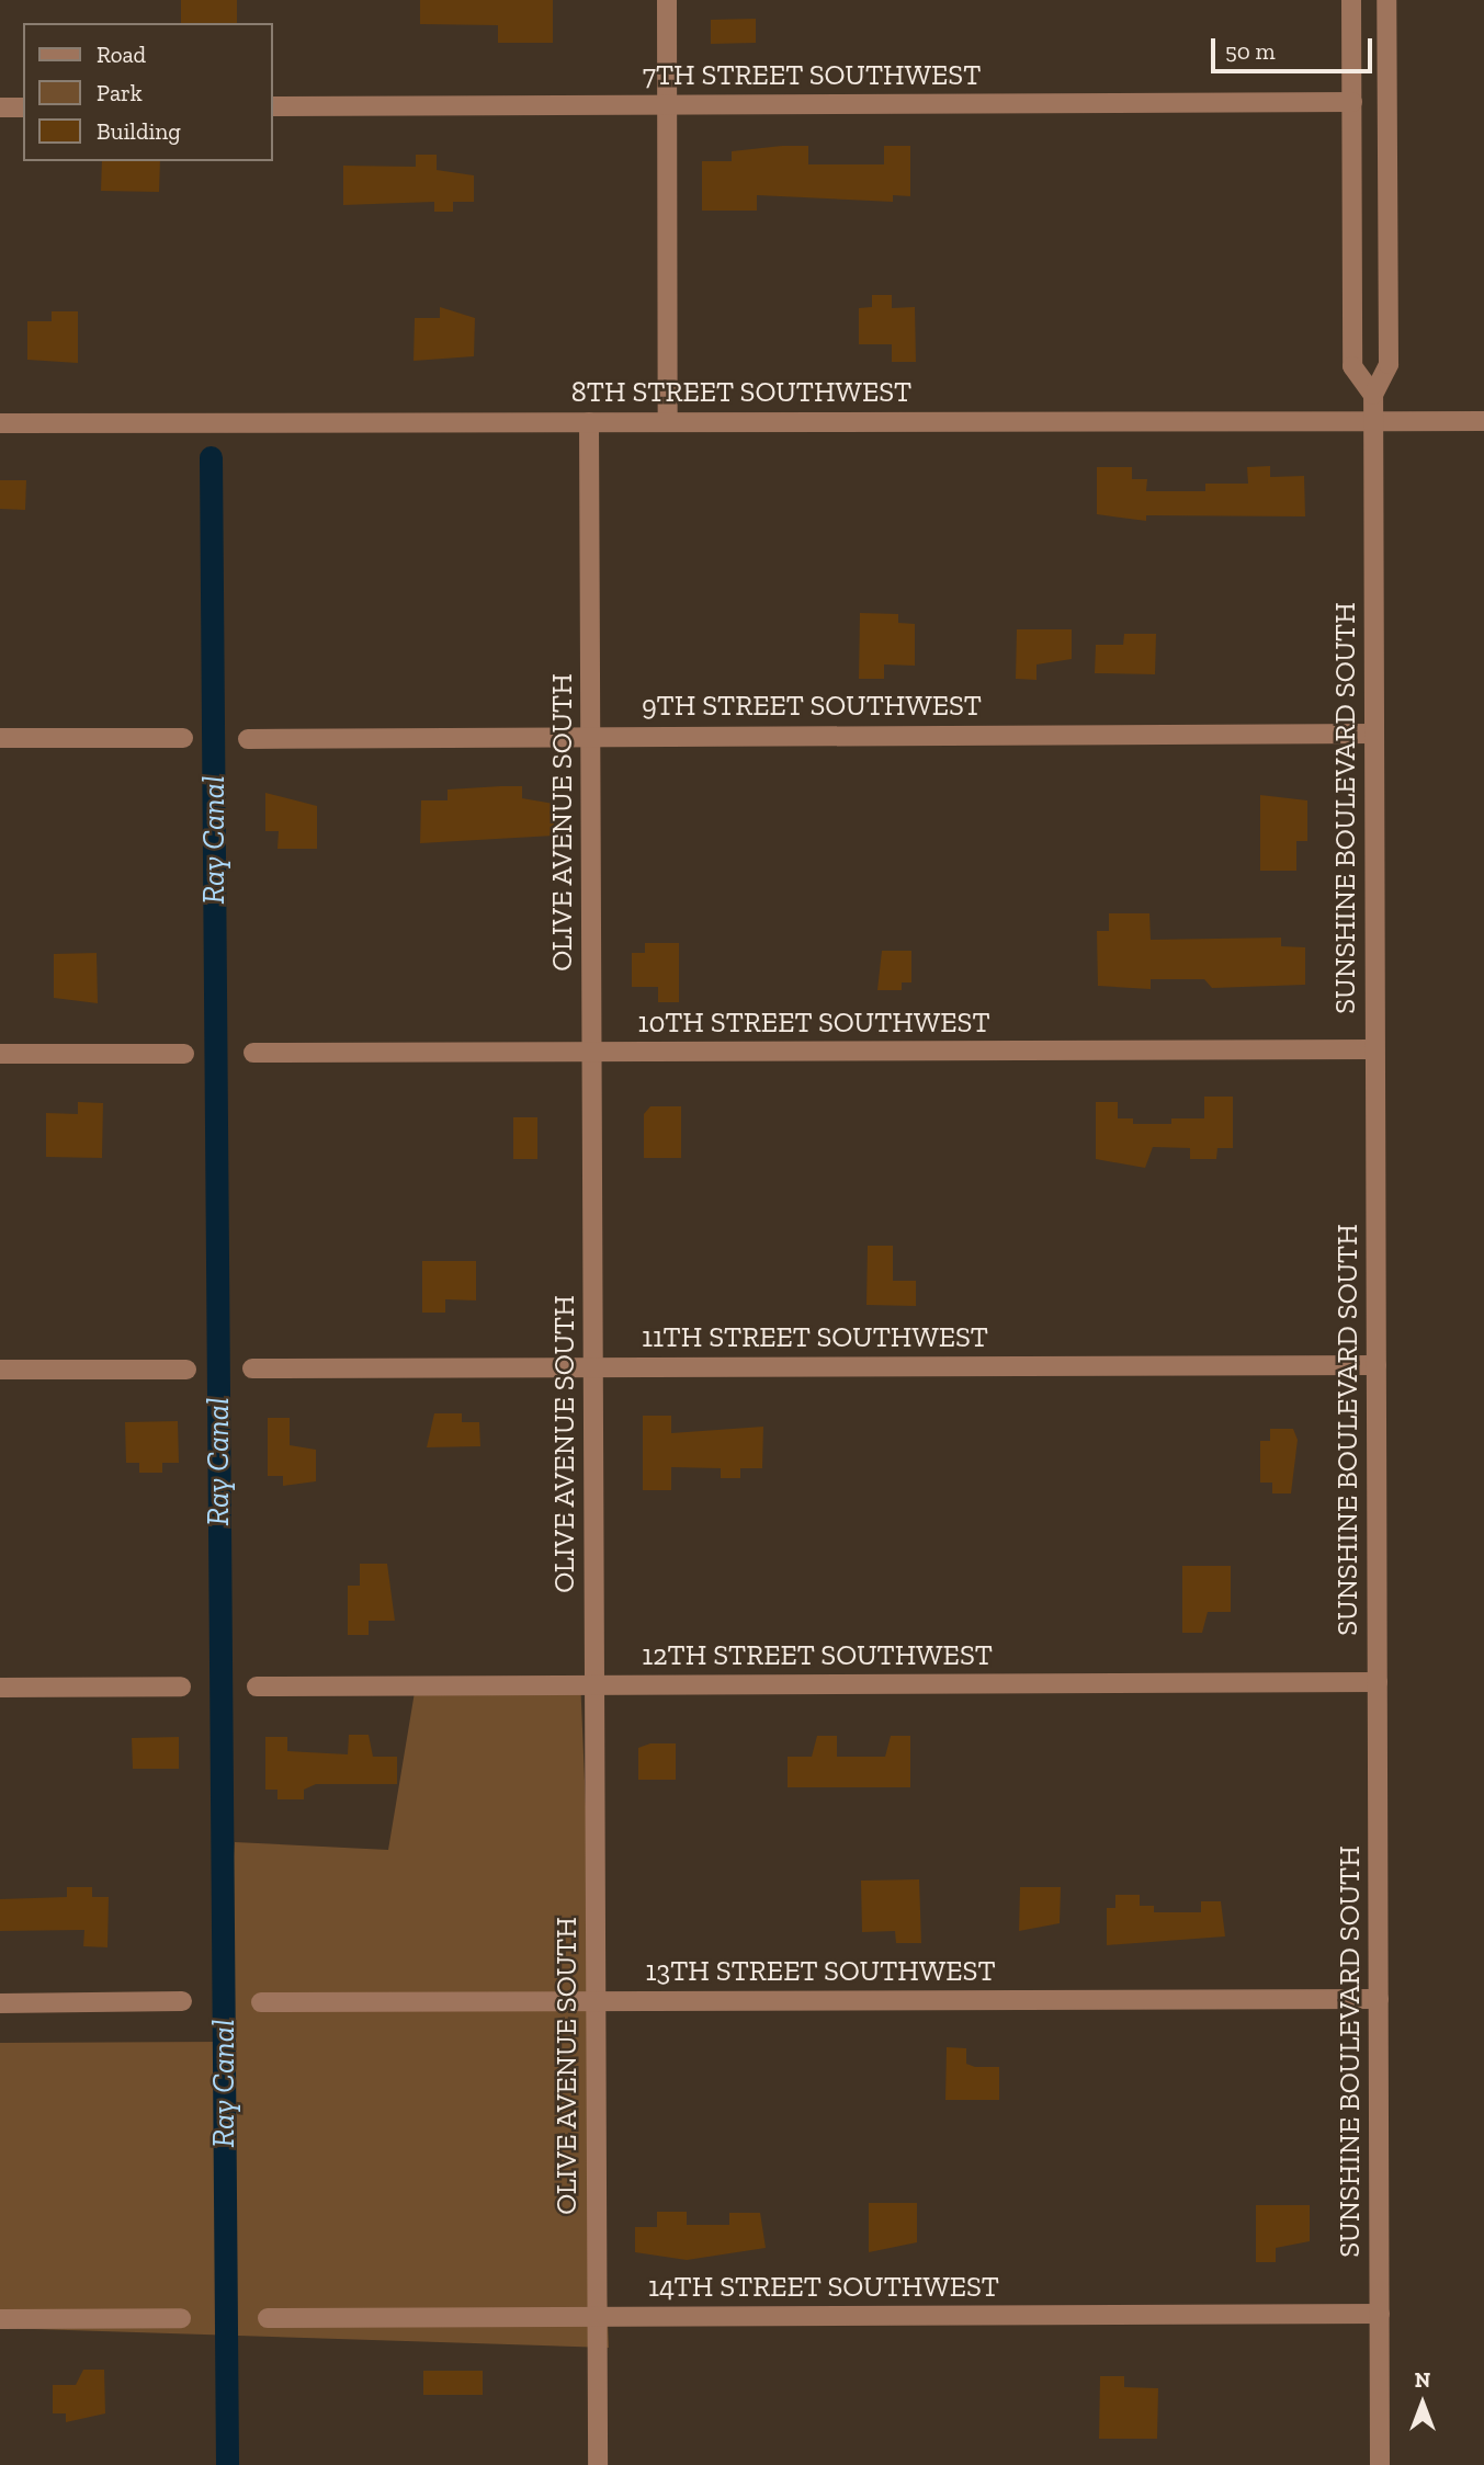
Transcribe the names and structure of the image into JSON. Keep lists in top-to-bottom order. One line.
{"streets":{"street":["7TH STREET SOUTHWEST","8TH STREET SOUTHWEST","9TH STREET SOUTHWEST","SUNSHINE BOULEVARD SOUTH","OLIVE AVENUE SOUTH","10TH STREET SOUTHWEST","11TH STREET SOUTHWEST","12TH STREET SOUTHWEST","13TH STREET SOUTHWEST","14TH STREET SOUTHWEST"]},"crossings":[["8TH STREET SOUTHWEST","SUNSHINE BOULEVARD SOUTH"],["8TH STREET SOUTHWEST","OLIVE AVENUE SOUTH"],["9TH STREET SOUTHWEST","SUNSHINE BOULEVARD SOUTH"],["9TH STREET SOUTHWEST","OLIVE AVENUE SOUTH"],["SUNSHINE BOULEVARD SOUTH","10TH STREET SOUTHWEST"],["SUNSHINE BOULEVARD SOUTH","11TH STREET SOUTHWEST"],["SUNSHINE BOULEVARD SOUTH","12TH STREET SOUTHWEST"],["SUNSHINE BOULEVARD SOUTH","13TH STREET SOUTHWEST"],["SUNSHINE BOULEVARD SOUTH","14TH STREET SOUTHWEST"],["OLIVE AVENUE SOUTH","10TH STREET SOUTHWEST"],["OLIVE AVENUE SOUTH","11TH STREET SOUTHWEST"],["OLIVE AVENUE SOUTH","12TH STREET SOUTHWEST"],["OLIVE AVENUE SOUTH","13TH STREET SOUTHWEST"],["OLIVE AVENUE SOUTH","14TH STREET SOUTHWEST"]],"water":["Ray Canal"],"legend":["Road","Park","Building"],"scale_bar":"50 m","north":"top"}
